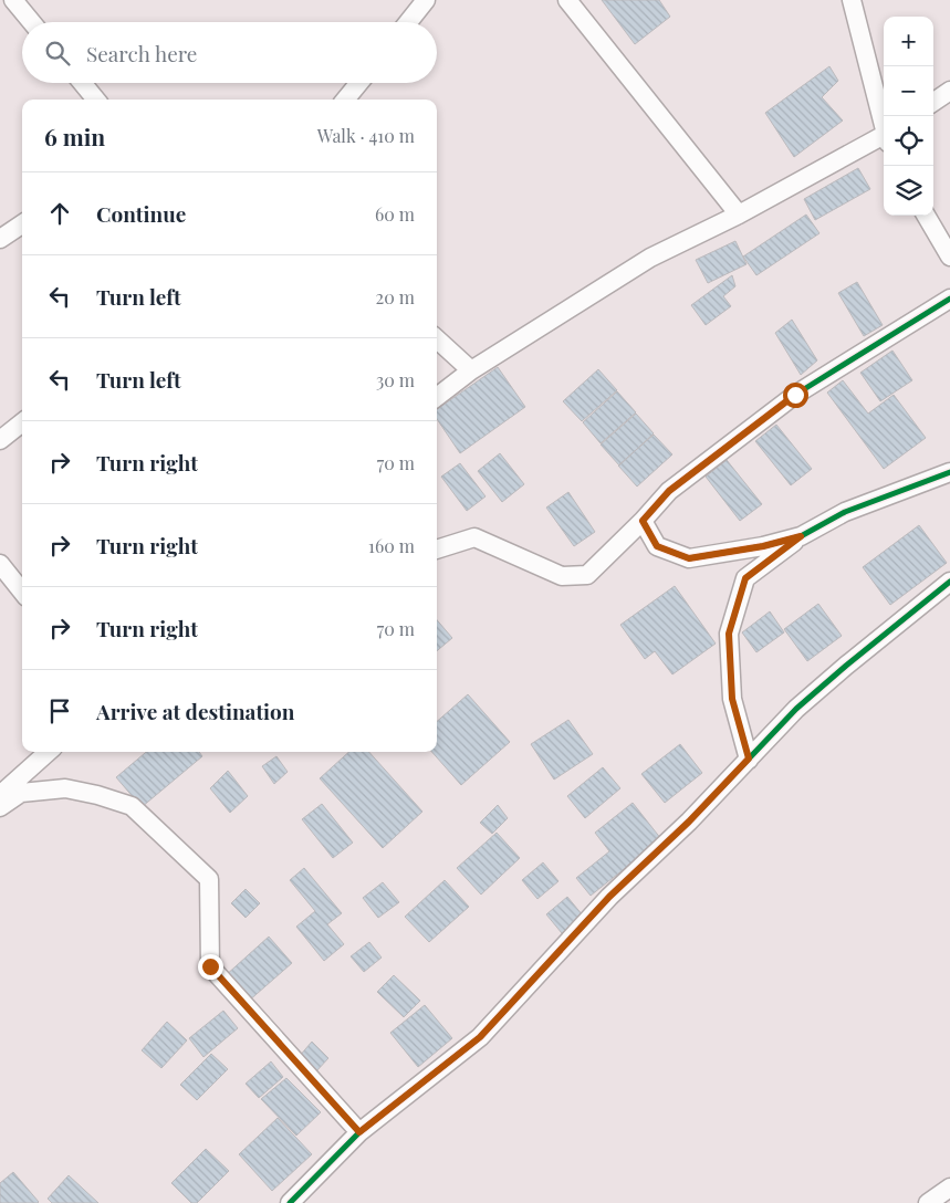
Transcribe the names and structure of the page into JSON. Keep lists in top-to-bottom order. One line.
{"page":{"map_buttons":["+","−"],"search":"Search here","heading":["6 min","Walk · 410 m"],"list":[["Continue","60 m"],["Turn left","20 m"],["Turn left","30 m"],["Turn right","70 m"],["Turn right","160 m"],["Turn right","70 m"],"Arrive at destination"]}}
